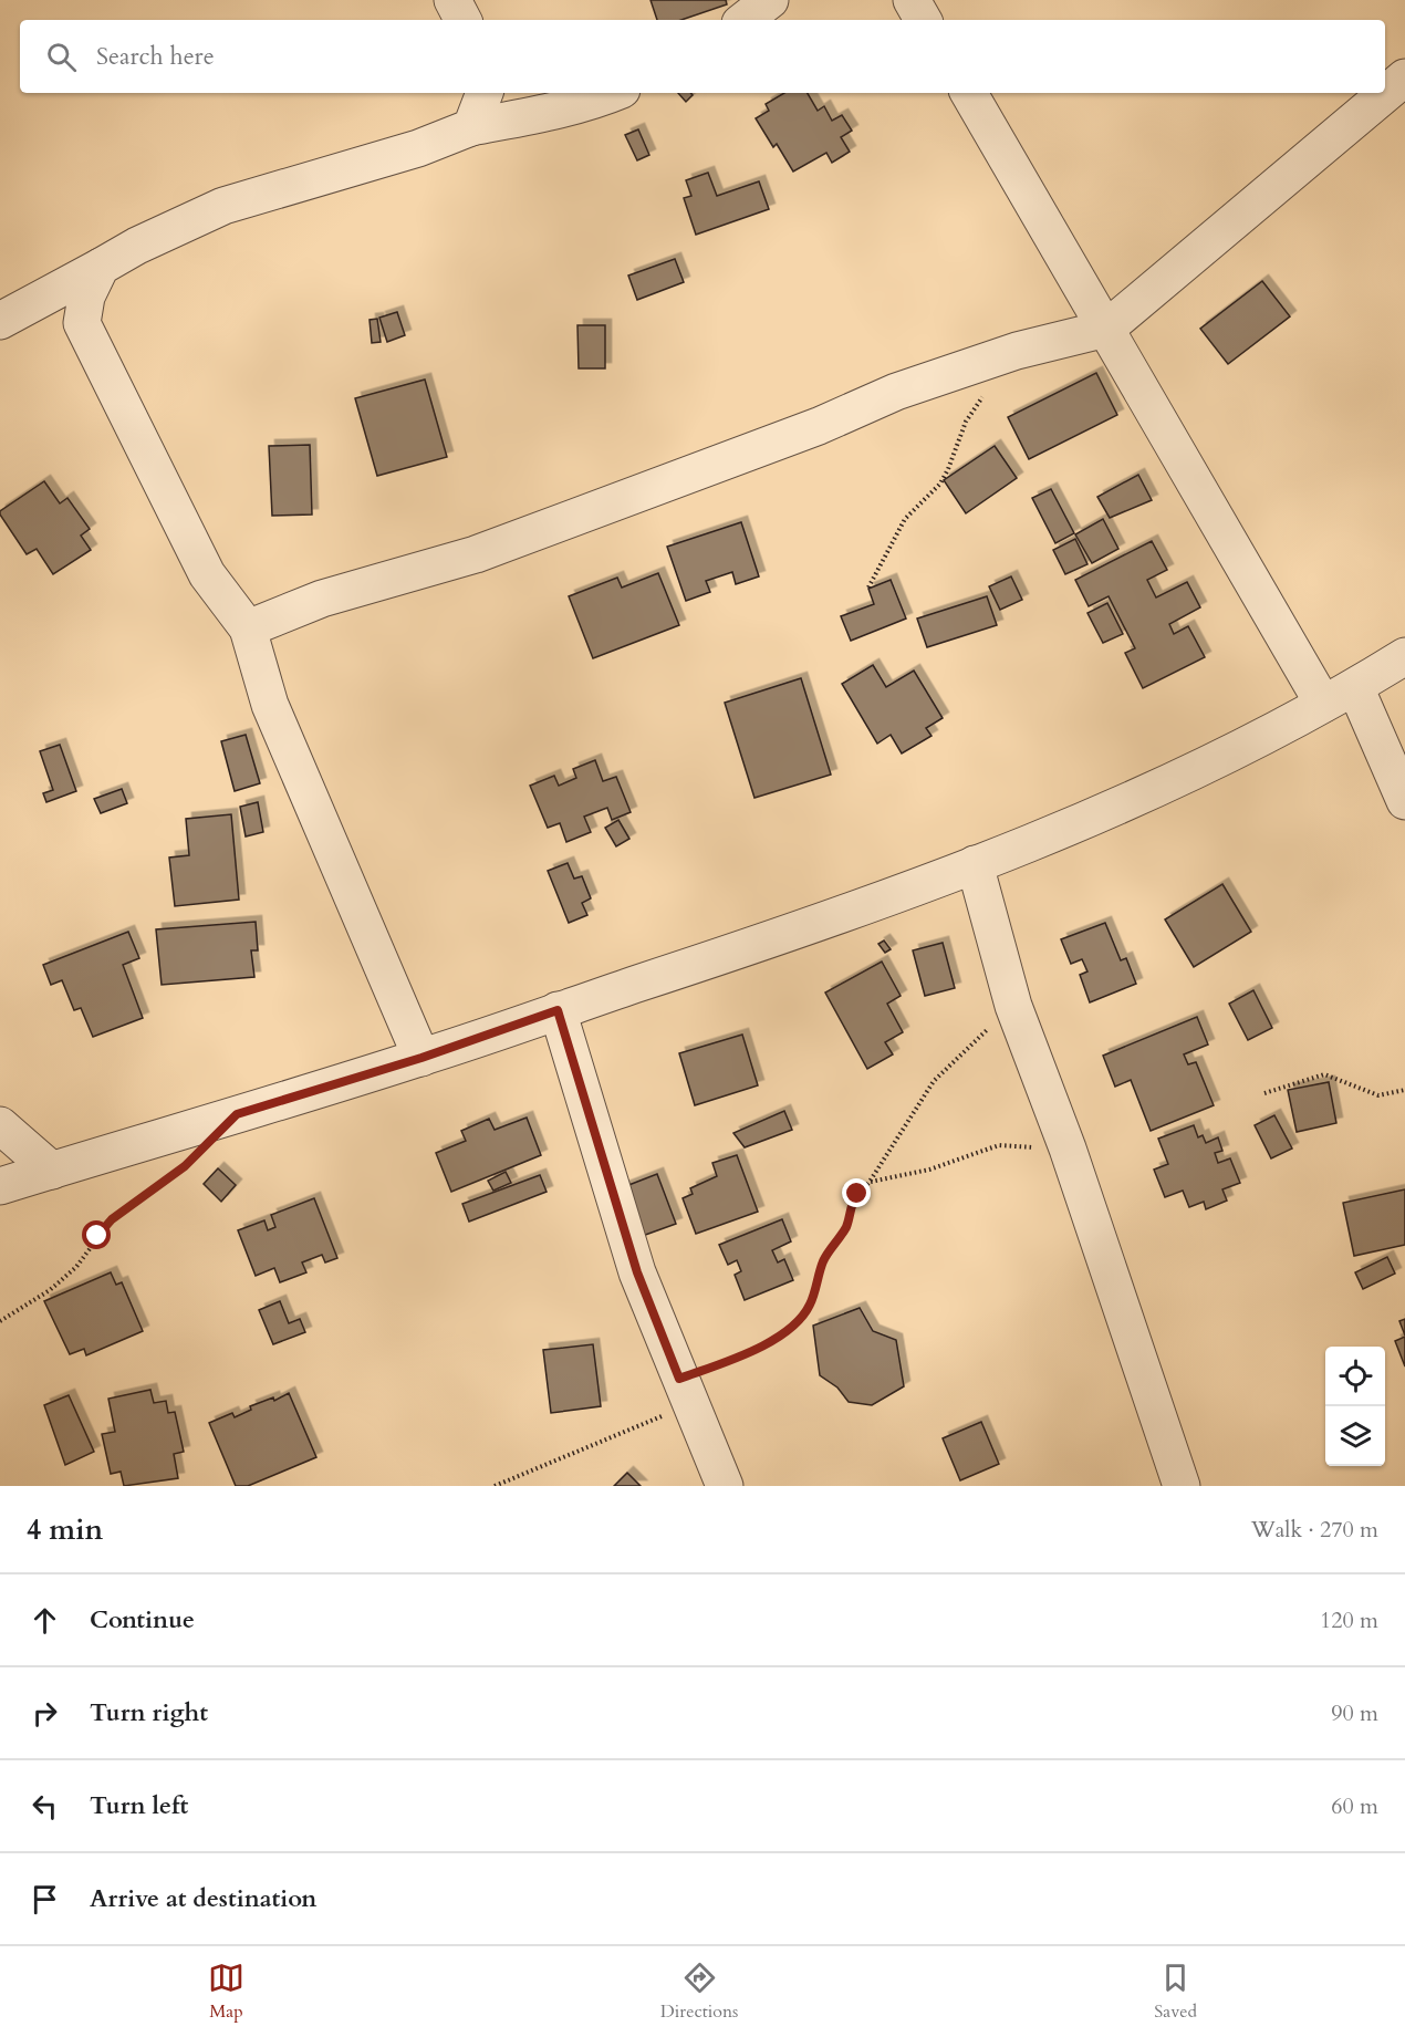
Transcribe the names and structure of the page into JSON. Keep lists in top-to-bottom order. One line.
{"page":{"search":"Search here","heading":["4 min","Walk · 270 m"],"list":[["Continue","120 m"],["Turn right","90 m"],["Turn left","60 m"],"Arrive at destination"],"nav":["Map","Directions","Saved"]}}
